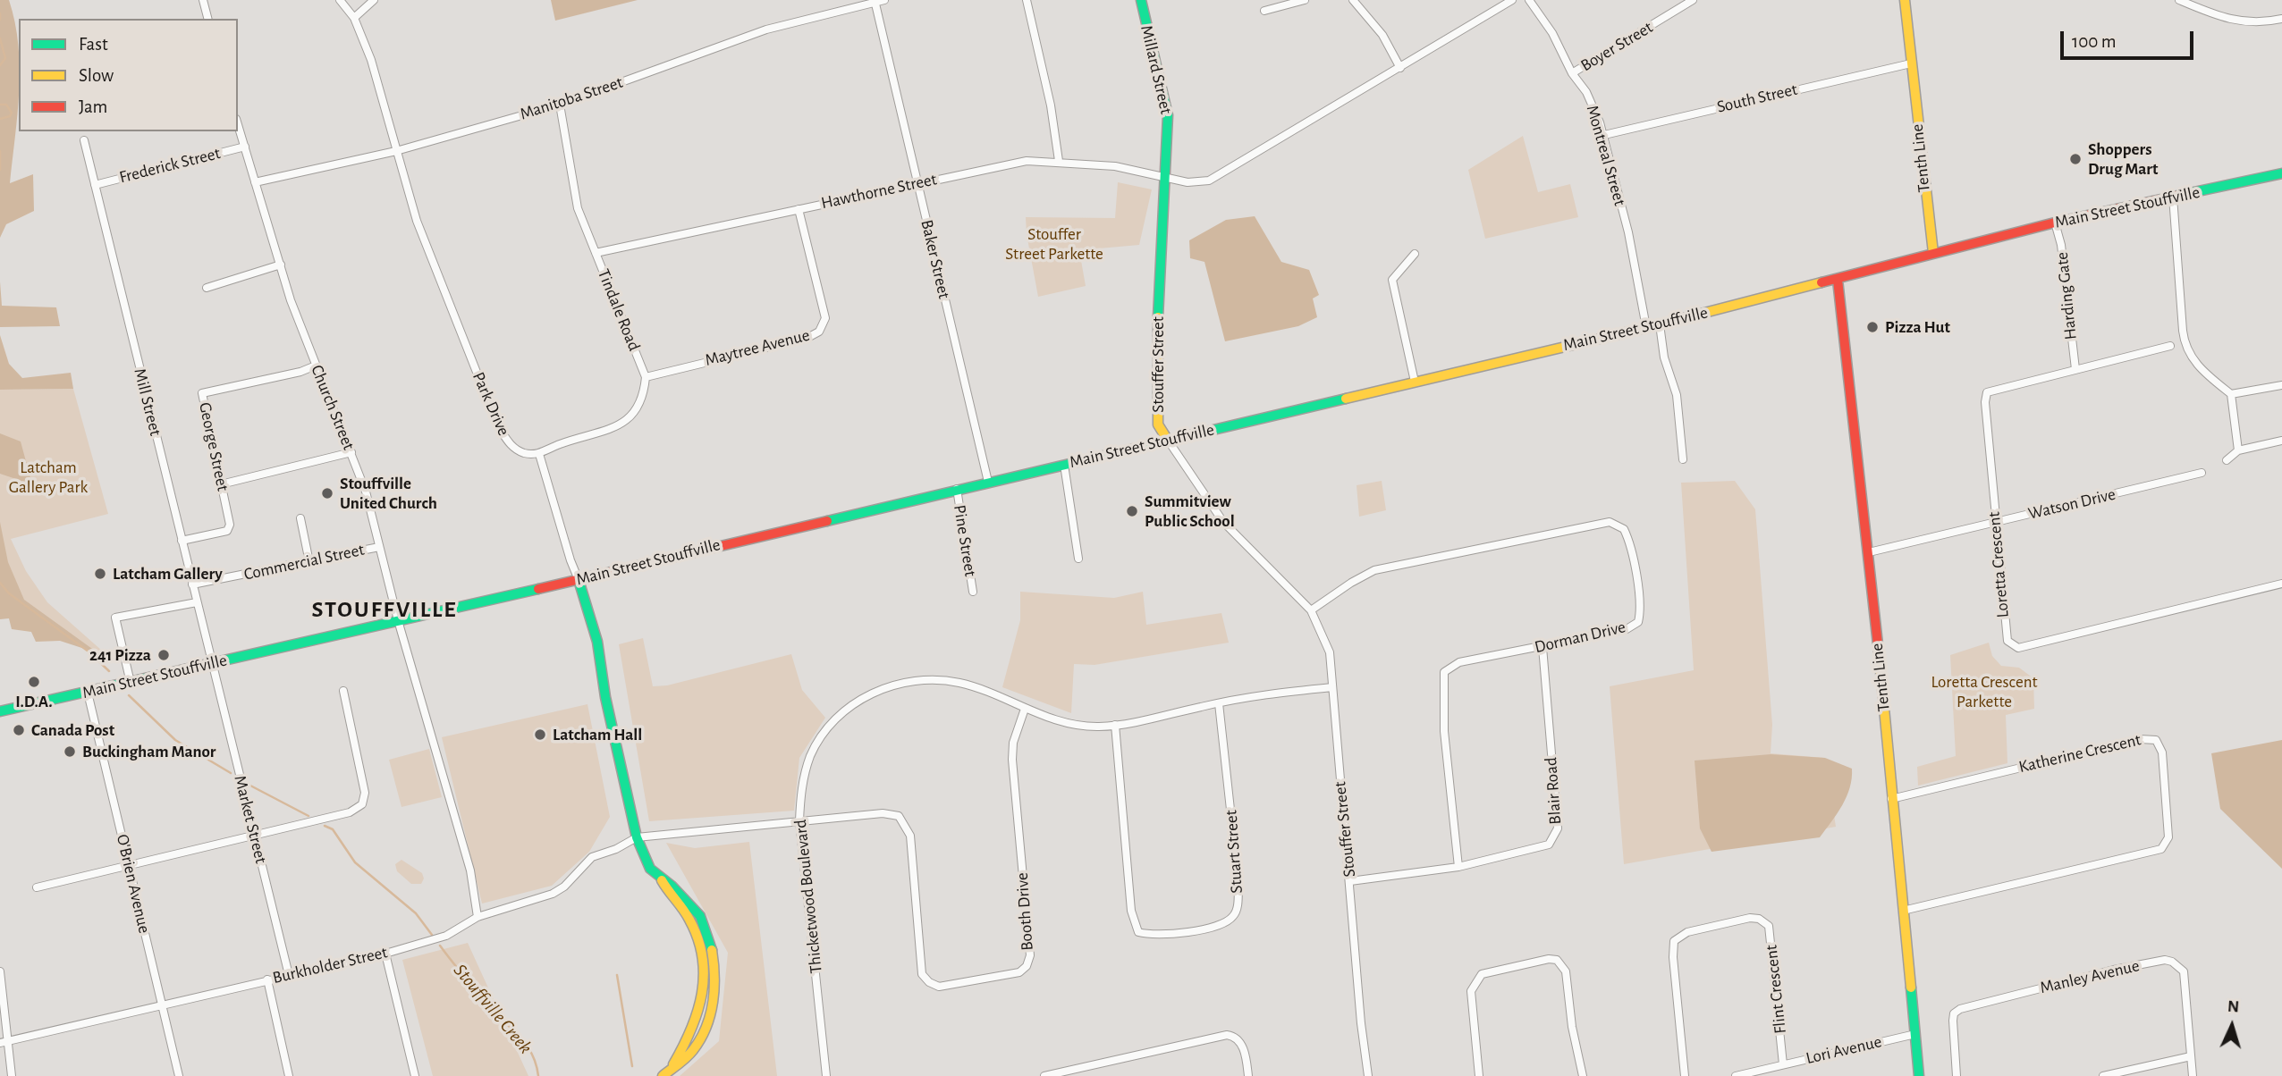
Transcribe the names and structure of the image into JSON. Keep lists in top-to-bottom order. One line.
{"streets":{"main road":["Millard Street","Tenth Line","Main Street Stouffville","Stouffer Street"],"street":["Boyer Street","Manitoba Street","South Street","Montreal Street","Frederick Street","Hawthorne Street","Baker Street","Harding Gate","Tindale Road","Maytree Avenue","Mill Street","Park Drive","Church Street","George Street","Watson Drive","Pine Street","Commercial Street","Loretta Crescent","Dorman Drive","Katherine Crescent","Blair Road","Market Street","Stuart Street","O'Brien Avenue","Thicketwood Boulevard","Booth Drive","Burkholder Street","Manley Avenue","Flint Crescent","Lori Avenue"]},"crossings":[["Boyer Street","Montreal Street"],["Millard Street","Hawthorne Street"],["Millard Street","Stouffer Street"],["Manitoba Street","Baker Street"],["Manitoba Street","Tindale Road"],["Manitoba Street","Park Drive"],["Manitoba Street","Church Street"],["South Street","Montreal Street"],["South Street","Tenth Line"],["Montreal Street","Main Street Stouffville"],["Tenth Line","Main Street Stouffville"],["Tenth Line","Watson Drive"],["Tenth Line","Katherine Crescent"],["Tenth Line","Lori Avenue"],["Frederick Street","Mill Street"],["Frederick Street","Church Street"],["Hawthorne Street","Baker Street"],["Hawthorne Street","Tindale Road"],["Hawthorne Street","Maytree Avenue"],["Hawthorne Street","Stouffer Street"],["Main Street Stouffville","Baker Street"],["Main Street Stouffville","Harding Gate"],["Main Street Stouffville","Stouffer Street"],["Main Street Stouffville","Mill Street"],["Main Street Stouffville","Church Street"],["Main Street Stouffville","Pine Street"],["Main Street Stouffville","Market Street"],["Main Street Stouffville","O'Brien Avenue"],["Harding Gate","Loretta Crescent"],["Tindale Road","Maytree Avenue"],["Stouffer Street","Dorman Drive"],["Stouffer Street","Blair Road"],["Stouffer Street","Thicketwood Boulevard"],["Mill Street","George Street"],["Mill Street","Commercial Street"],["Mill Street","Market Street"],["Church Street","George Street"],["Church Street","Commercial Street"],["Church Street","Burkholder Street"],["Watson Drive","Loretta Crescent"],["Dorman Drive","Blair Road"],["Market Street","Burkholder Street"],["Stuart Street","Thicketwood Boulevard"],["O'Brien Avenue","Burkholder Street"],["Thicketwood Boulevard","Booth Drive"],["Flint Crescent","Lori Avenue"]],"districts":["STOUFFVILLE"],"water":["Stouffville Creek"],"parks":["Stouffer Street Parkette","Latcham Gallery Park","Loretta Crescent Parkette"],"places":["Shoppers Drug Mart","Pizza Hut","Stouffville United Church","Summitview Public School","Latcham Gallery","241 Pizza","I.D.A.","Canada Post","Latcham Hall","Buckingham Manor"],"legend":["Fast","Slow","Jam"],"scale_bar":"100 m","north":"top"}
